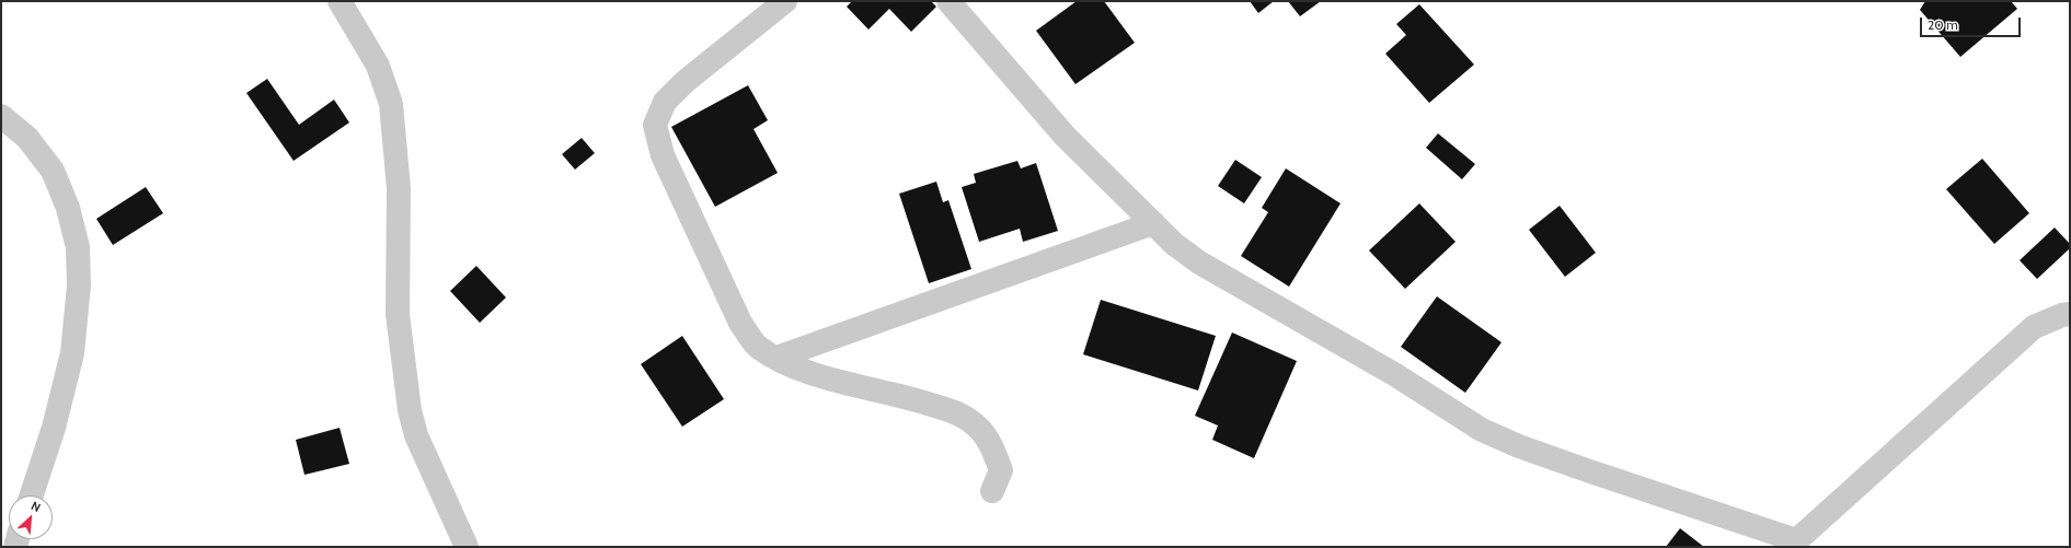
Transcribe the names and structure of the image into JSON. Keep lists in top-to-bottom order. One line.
{"scale_bar":"20 m","north":"top right"}
